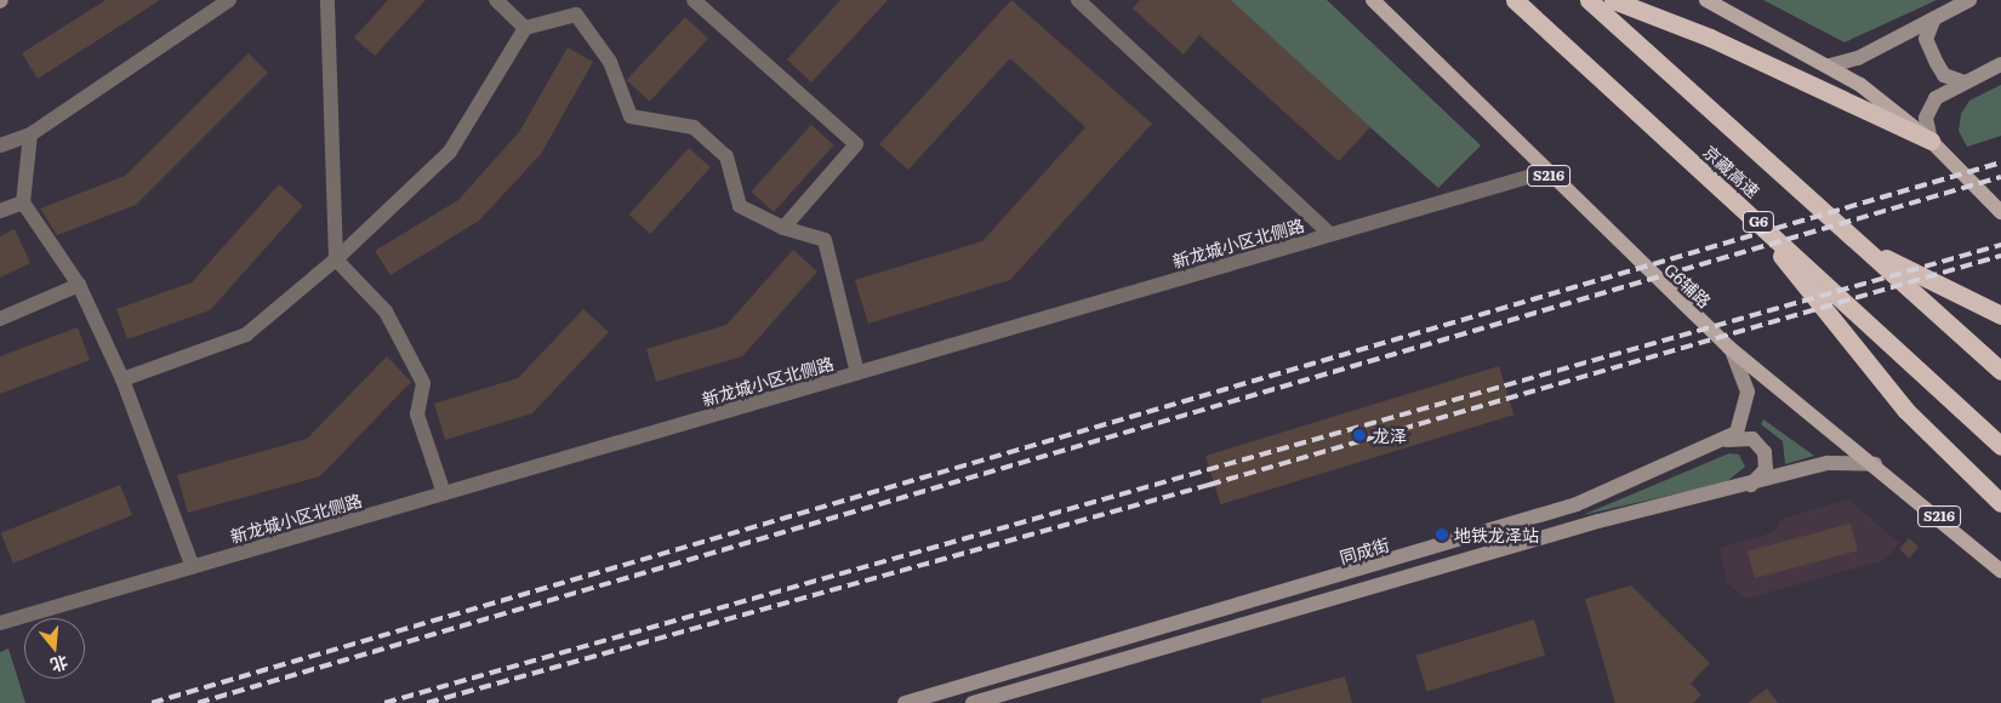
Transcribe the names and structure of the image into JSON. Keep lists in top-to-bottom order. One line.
{"streets":{"highway":["京藏高速","G6"],"main road":["S216","G6辅路","同成街"],"street":["新龙城小区北侧路"]},"crossings":[["新龙城小区北侧路","G6辅路"]],"places":["龙泽","地铁龙泽站"],"north":"bottom"}
